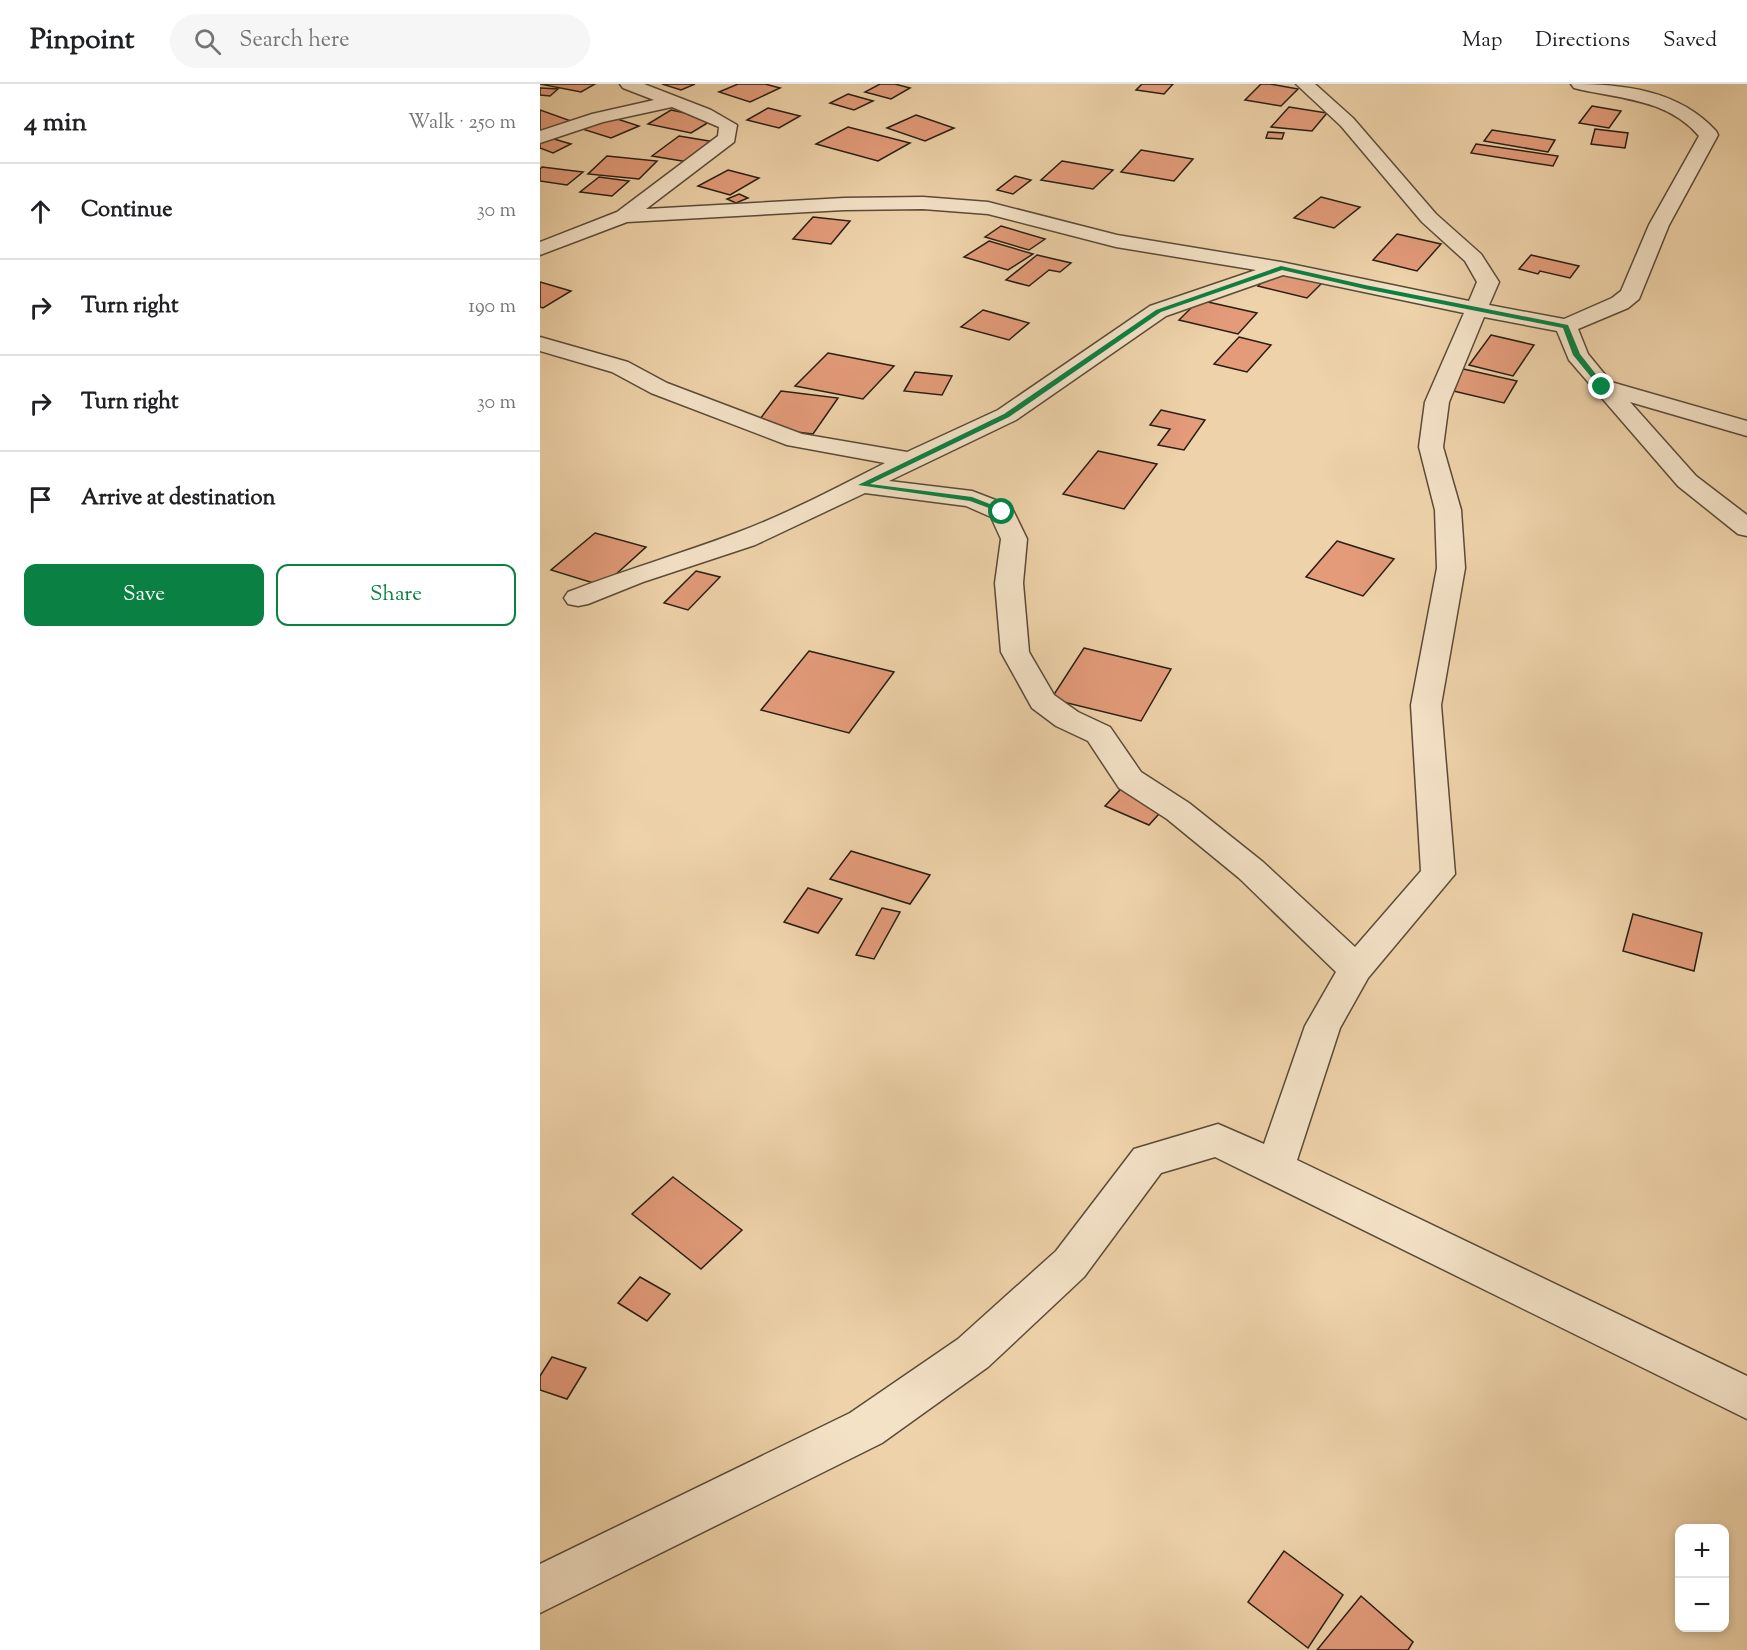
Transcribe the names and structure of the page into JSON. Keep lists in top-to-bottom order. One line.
{"page":{"header":"Pinpoint","search":"Search here","nav":["Map","Directions","Saved"],"heading":["4 min","Walk · 250 m"],"list":[["Continue","30 m"],["Turn right","190 m"],["Turn right","30 m"],"Arrive at destination"],"buttons":["Save","Share"],"map_buttons":["+","−"]}}
